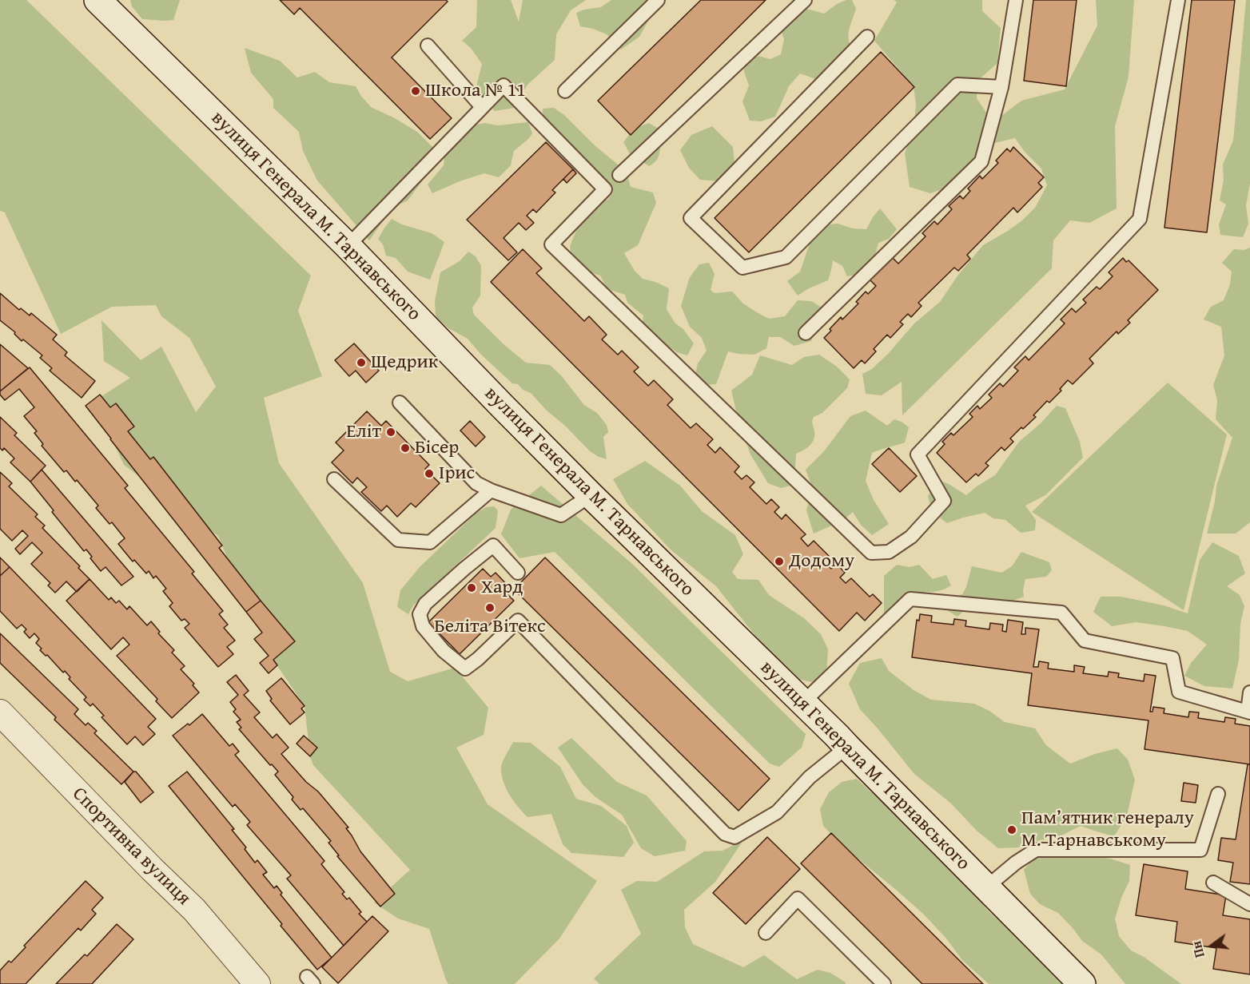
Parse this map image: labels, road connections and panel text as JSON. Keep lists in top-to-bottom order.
{
  "streets": {
    "main road": ["вулиця Генерала М. Тарнавського"],
    "street": ["Спортивна вулиця"]
  },
  "places": [
    "Школа № 11",
    "Щедрик",
    "Еліт",
    "Бісер",
    "Ірис",
    "Додому",
    "Хард",
    "Беліта Вітекс",
    "Пам’ятник генералу М. Тарнавському"
  ],
  "north": "left"
}
